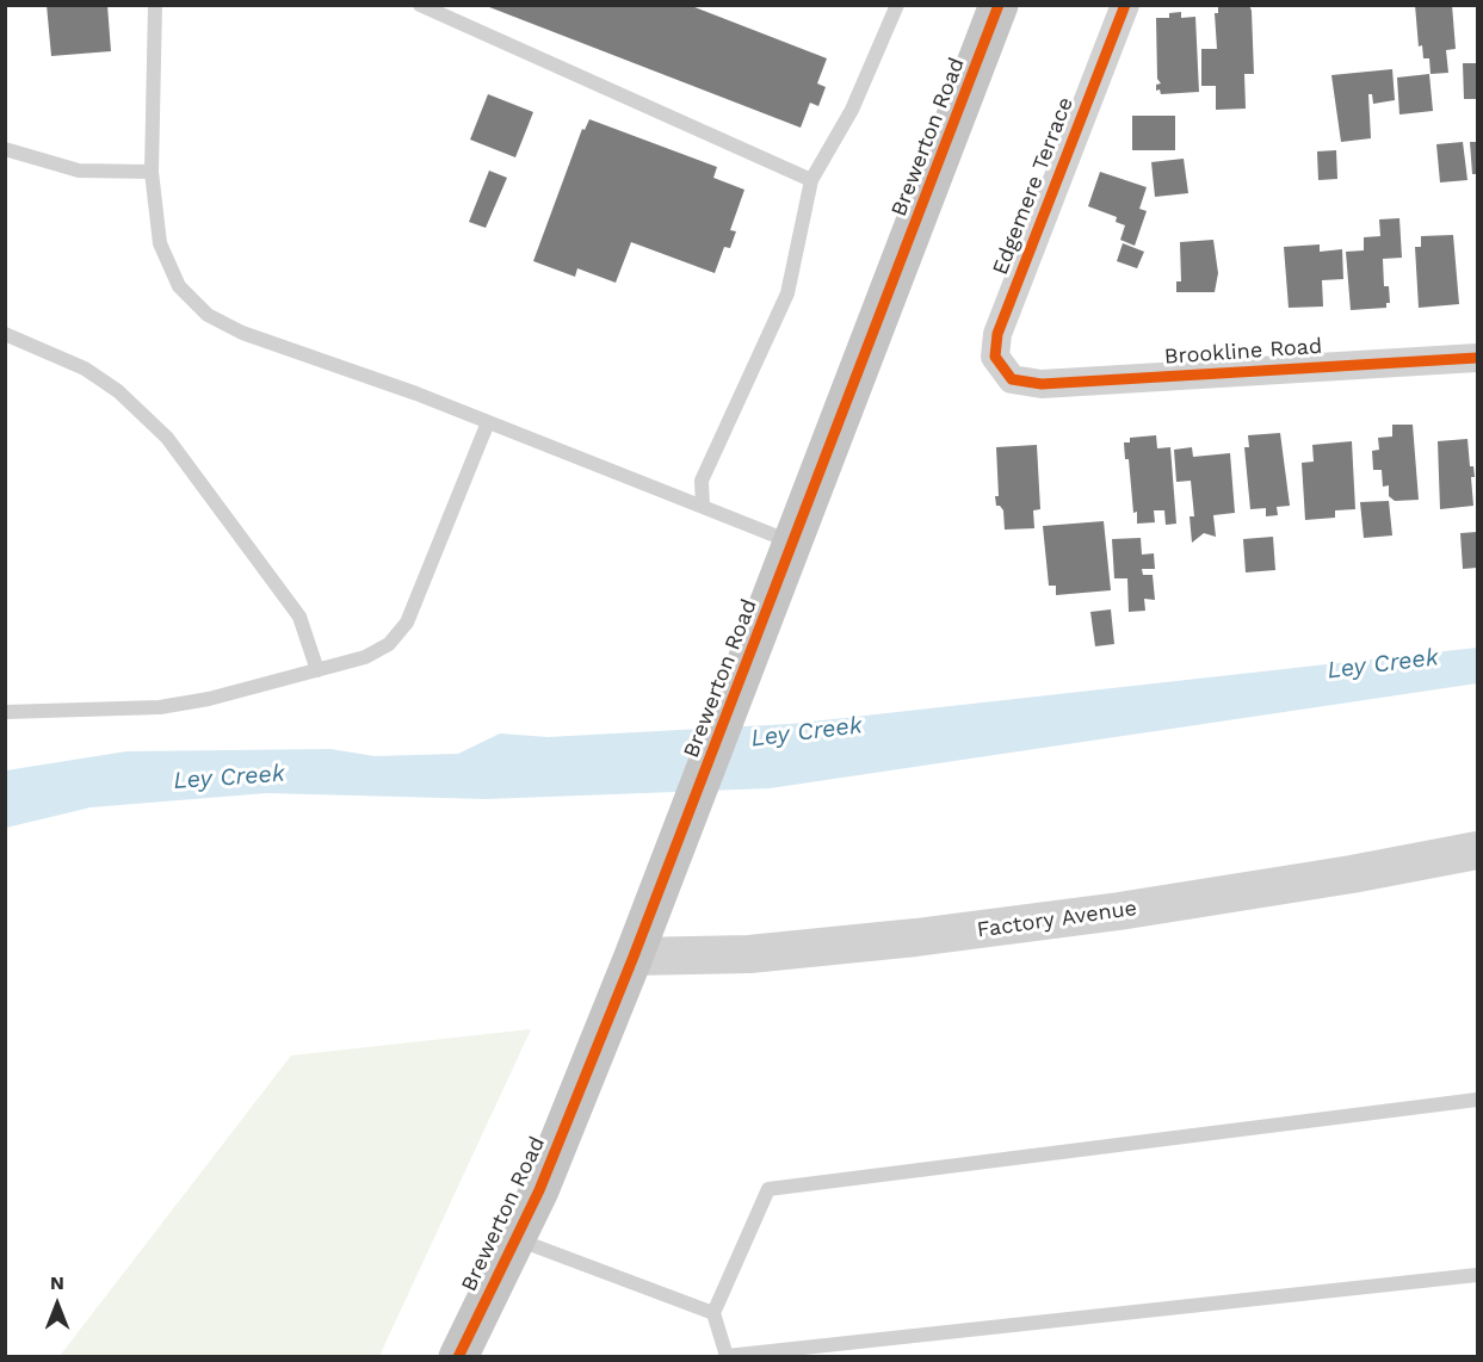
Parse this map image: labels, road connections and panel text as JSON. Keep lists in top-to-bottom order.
{
  "streets": {
    "main road": ["Brewerton Road"],
    "street": ["Edgemere Terrace", "Brookline Road", "Factory Avenue"]
  },
  "crossings": [
    ["Brewerton Road", "Factory Avenue"],
    ["Edgemere Terrace", "Brookline Road"]
  ],
  "water": ["Ley Creek"],
  "north": "top"
}
